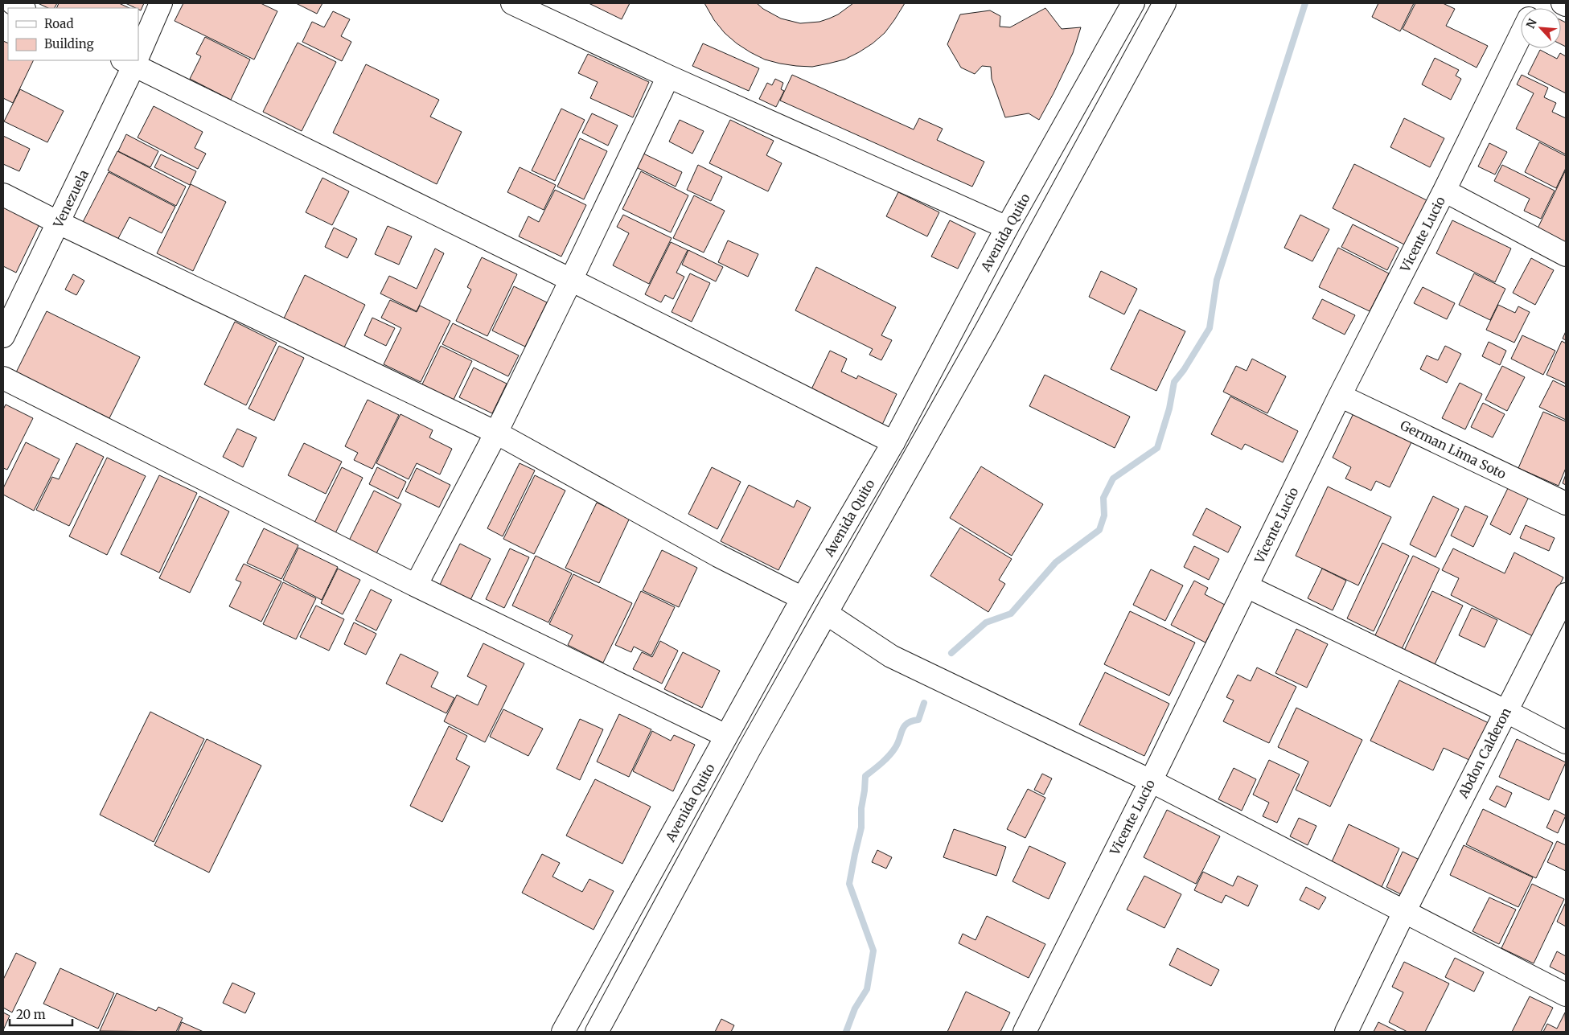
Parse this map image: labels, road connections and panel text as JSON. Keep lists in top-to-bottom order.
{
  "streets": {
    "main road": [
      "Venezuela",
      "Avenida Quito",
      "Vicente Lucio",
      "German Lima Soto",
      "Abdon Calderon"
    ]
  },
  "crossings": [
    ["Vicente Lucio", "German Lima Soto"]
  ],
  "legend": ["Road", "Building"],
  "scale_bar": "20 m",
  "north": "top left"
}
